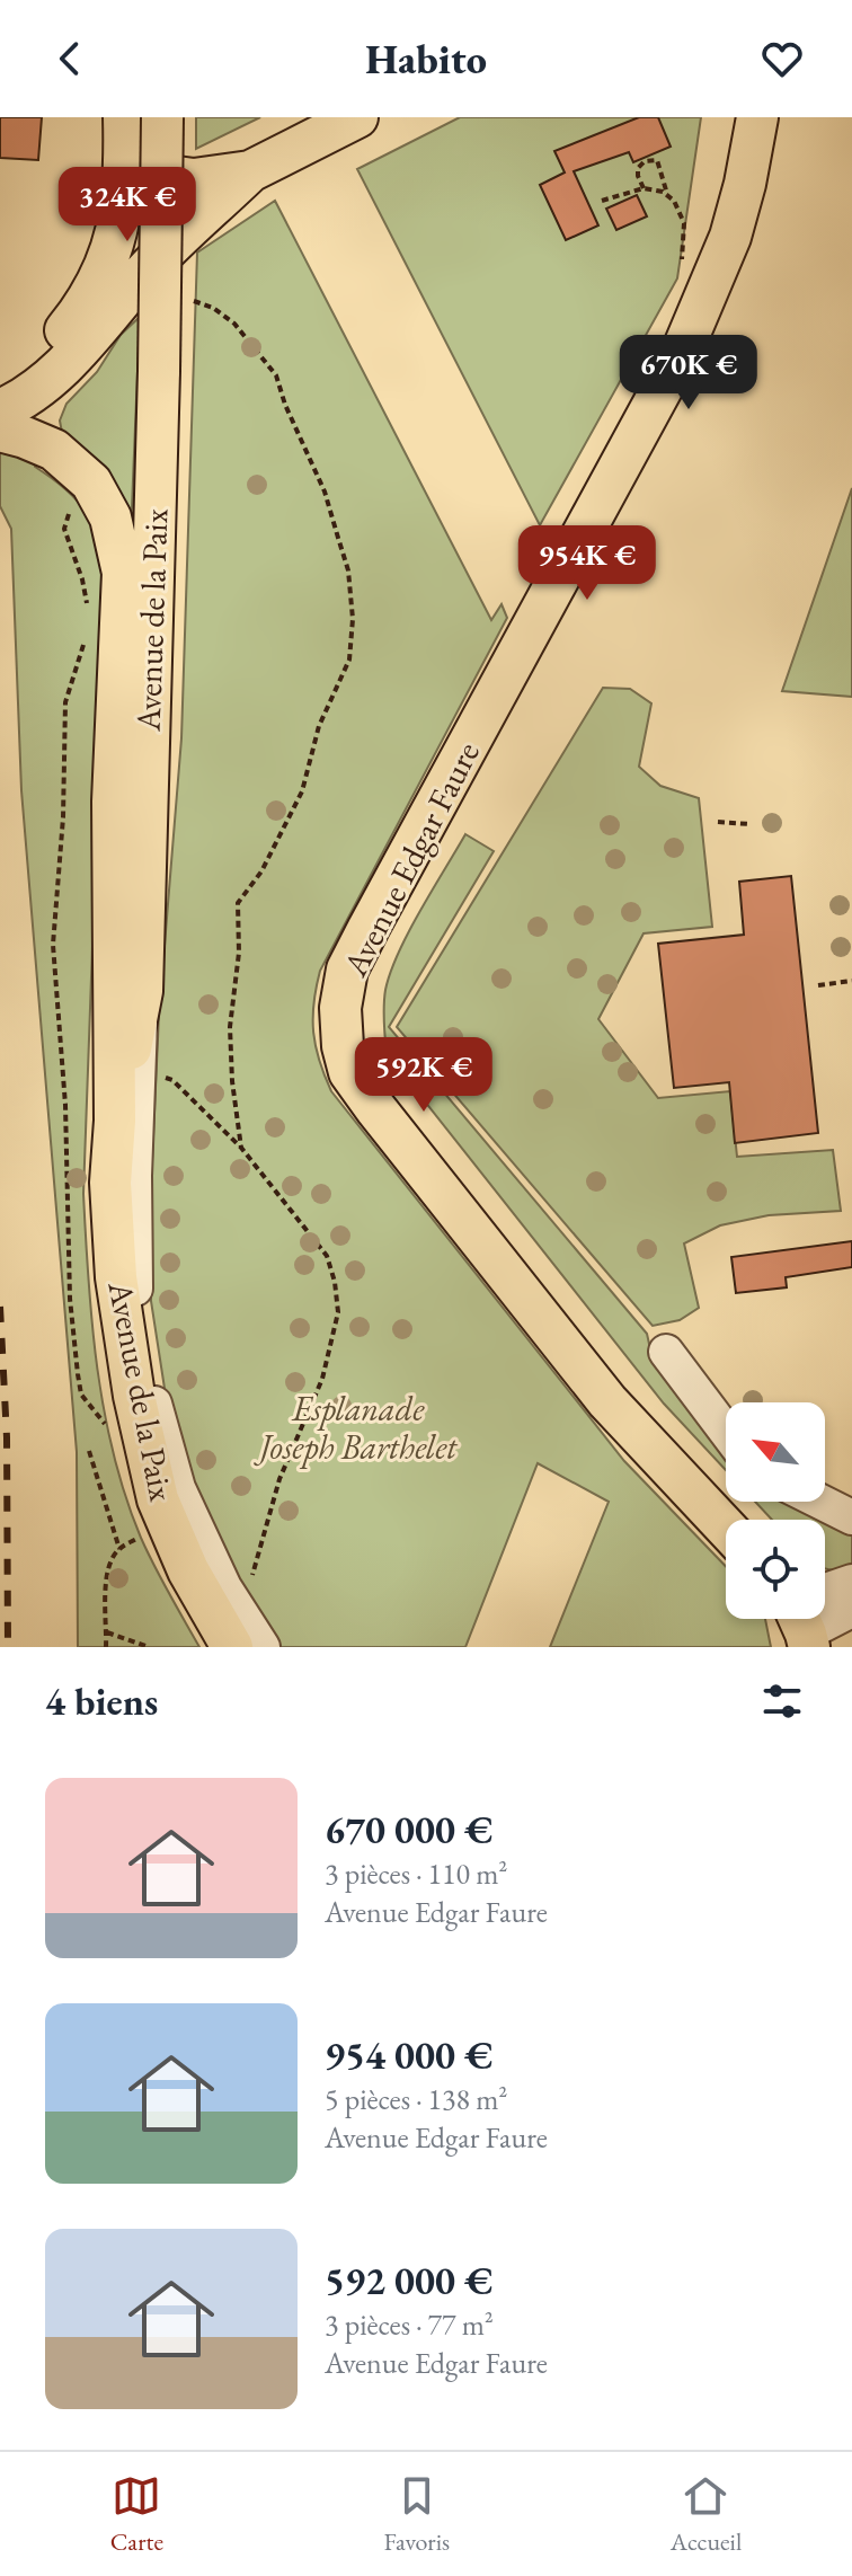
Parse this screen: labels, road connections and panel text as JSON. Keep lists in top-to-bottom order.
{
  "streets": {
    "main road": ["Avenue de la Paix", "Avenue Edgar Faure"]
  },
  "parks": ["Esplanade Joseph Barthelet"],
  "north": "top left",
  "page": {
    "header": "Habito",
    "price": [
      "324K €",
      "670K €",
      "954K €",
      "592K €"
    ],
    "heading": "4 biens",
    "list": [
      {
        "name": "670 000 €",
        "note": "3 pièces · 110 m² · Avenue Edgar Faure"
      },
      {
        "name": "954 000 €",
        "note": "5 pièces · 138 m² · Avenue Edgar Faure"
      },
      {
        "name": "592 000 €",
        "note": "3 pièces · 77 m² · Avenue Edgar Faure"
      }
    ],
    "tabs": ["Carte", "Favoris", "Accueil"]
  }
}
